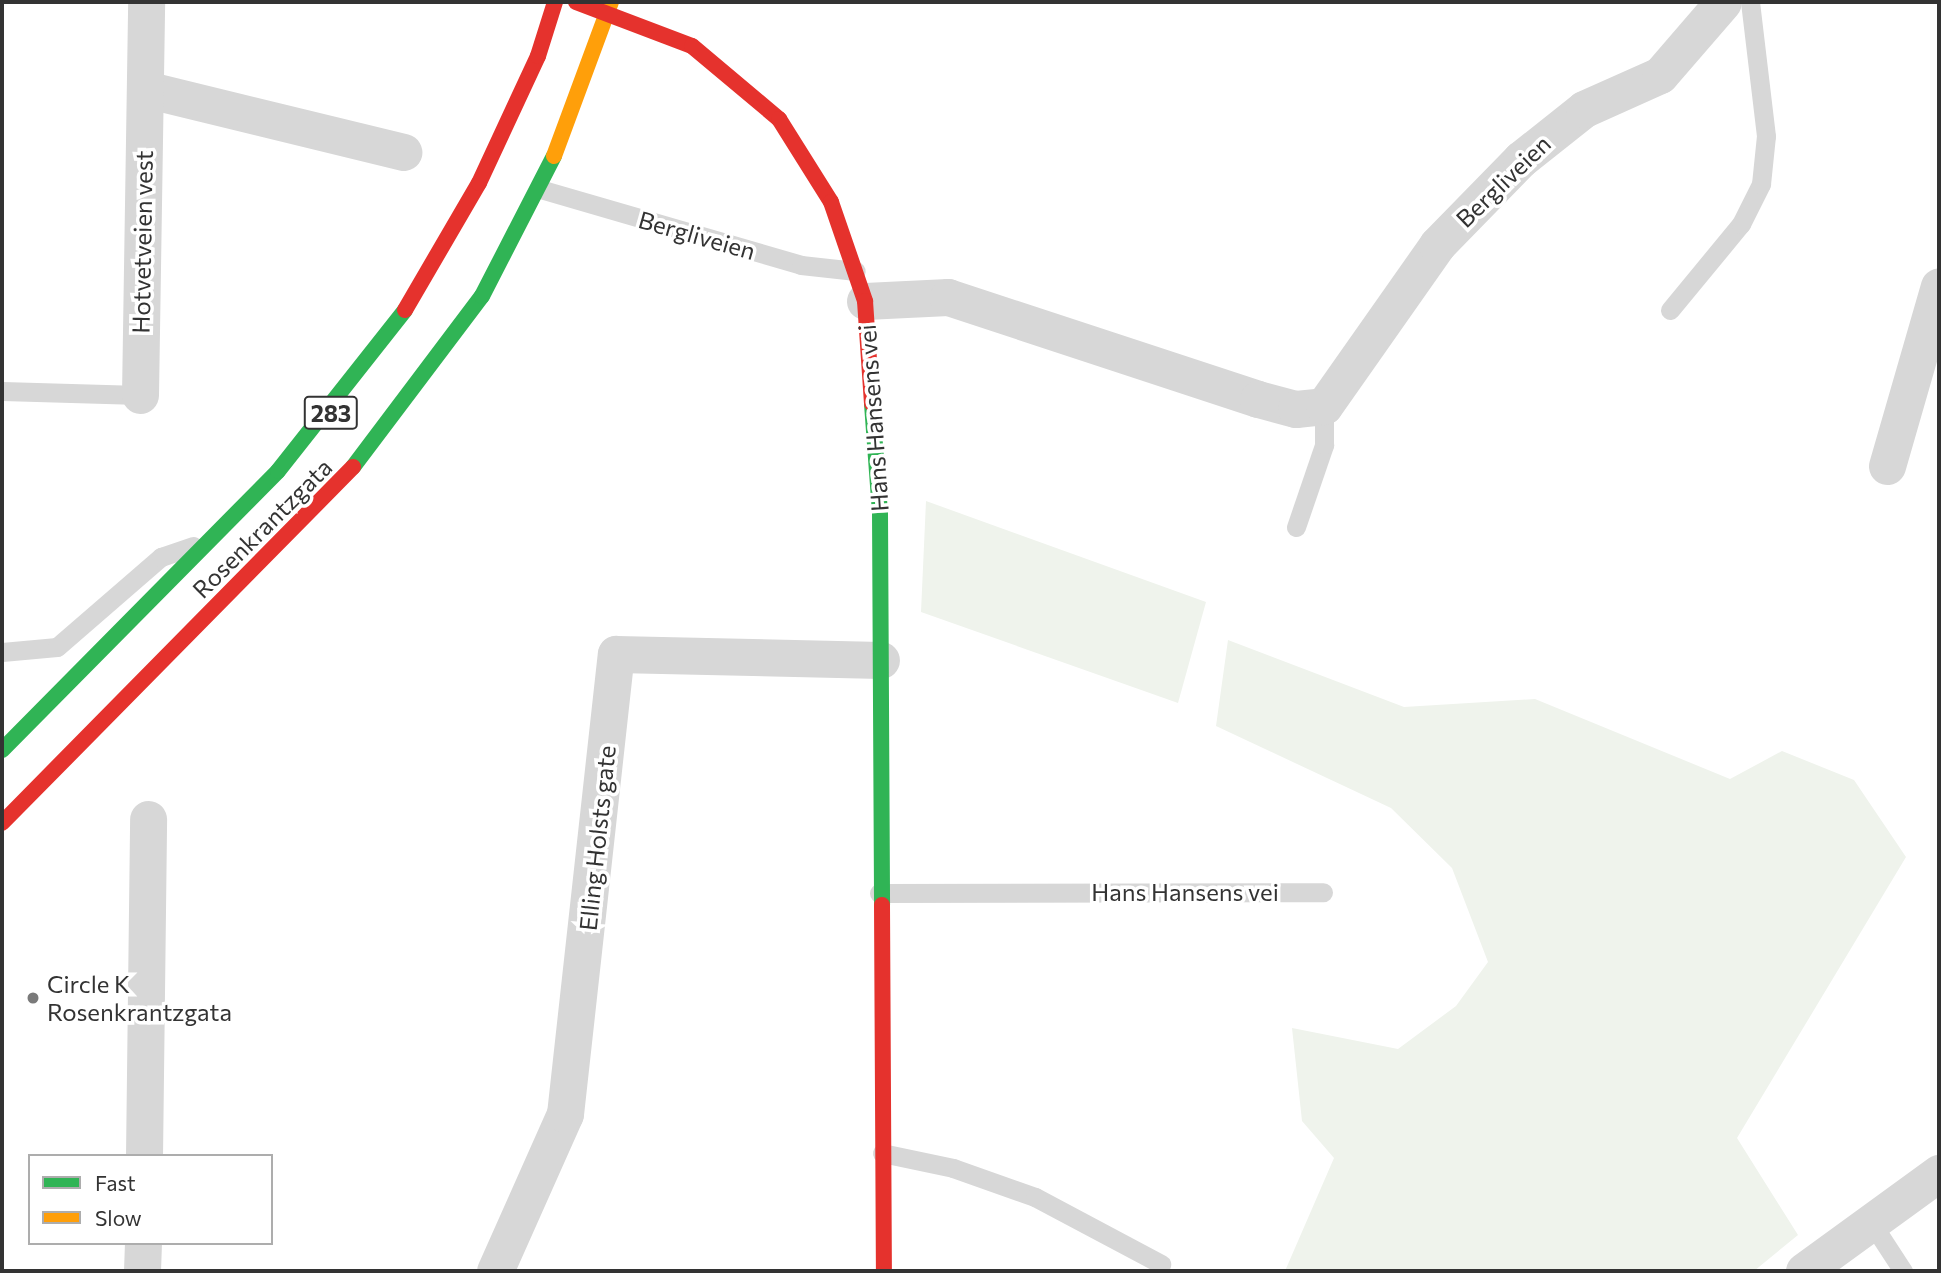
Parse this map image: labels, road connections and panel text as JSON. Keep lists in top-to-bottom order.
{
  "streets": {
    "main road": ["283", "Hans Hansens vei", "Rosenkrantzgata"],
    "street": ["Bergliveien", "Hotvetveien vest", "Elling Holsts gate"]
  },
  "crossings": [
    ["Bergliveien", "Hans Hansens vei"],
    ["Bergliveien", "Rosenkrantzgata"],
    ["Hans Hansens vei", "Rosenkrantzgata"],
    ["Hans Hansens vei", "Elling Holsts gate"]
  ],
  "places": ["Circle K Rosenkrantzgata"],
  "legend": ["Fast", "Slow"]
}
